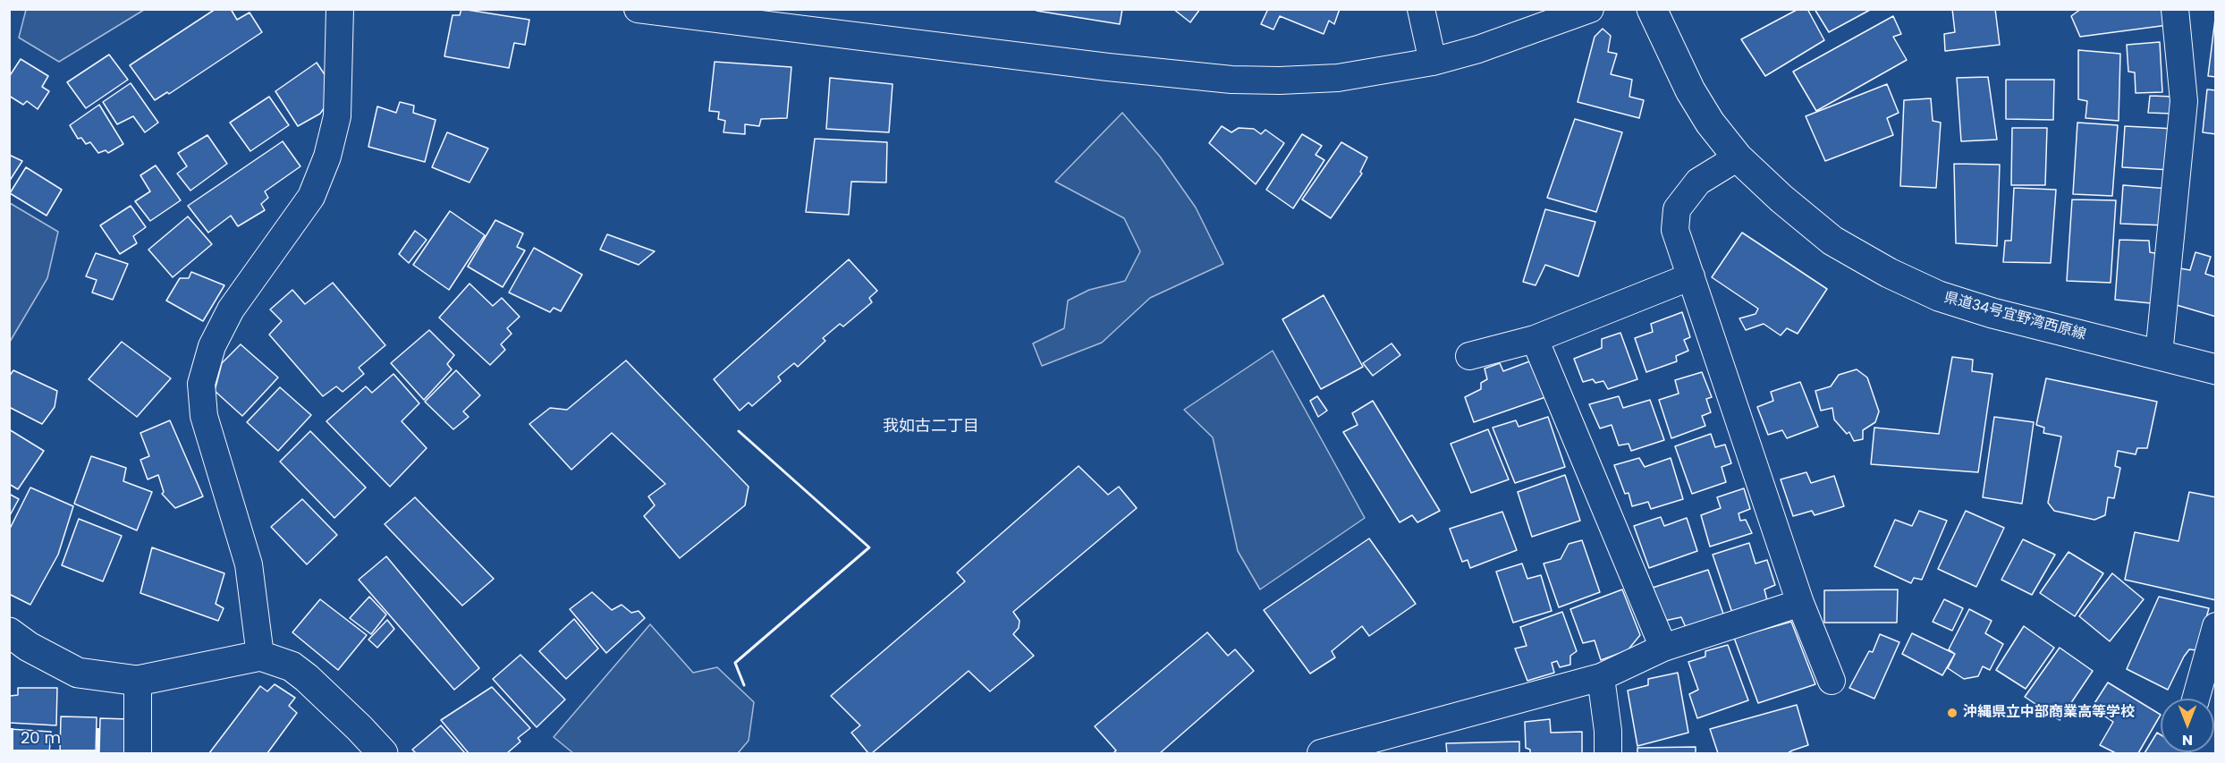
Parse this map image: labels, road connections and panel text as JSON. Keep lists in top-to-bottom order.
{
  "streets": {
    "main road": ["県道34号宜野湾西原線"]
  },
  "districts": ["我如古二丁目"],
  "places": ["沖縄県立中部商業高等学校"],
  "scale_bar": "20 m",
  "north": "bottom"
}
